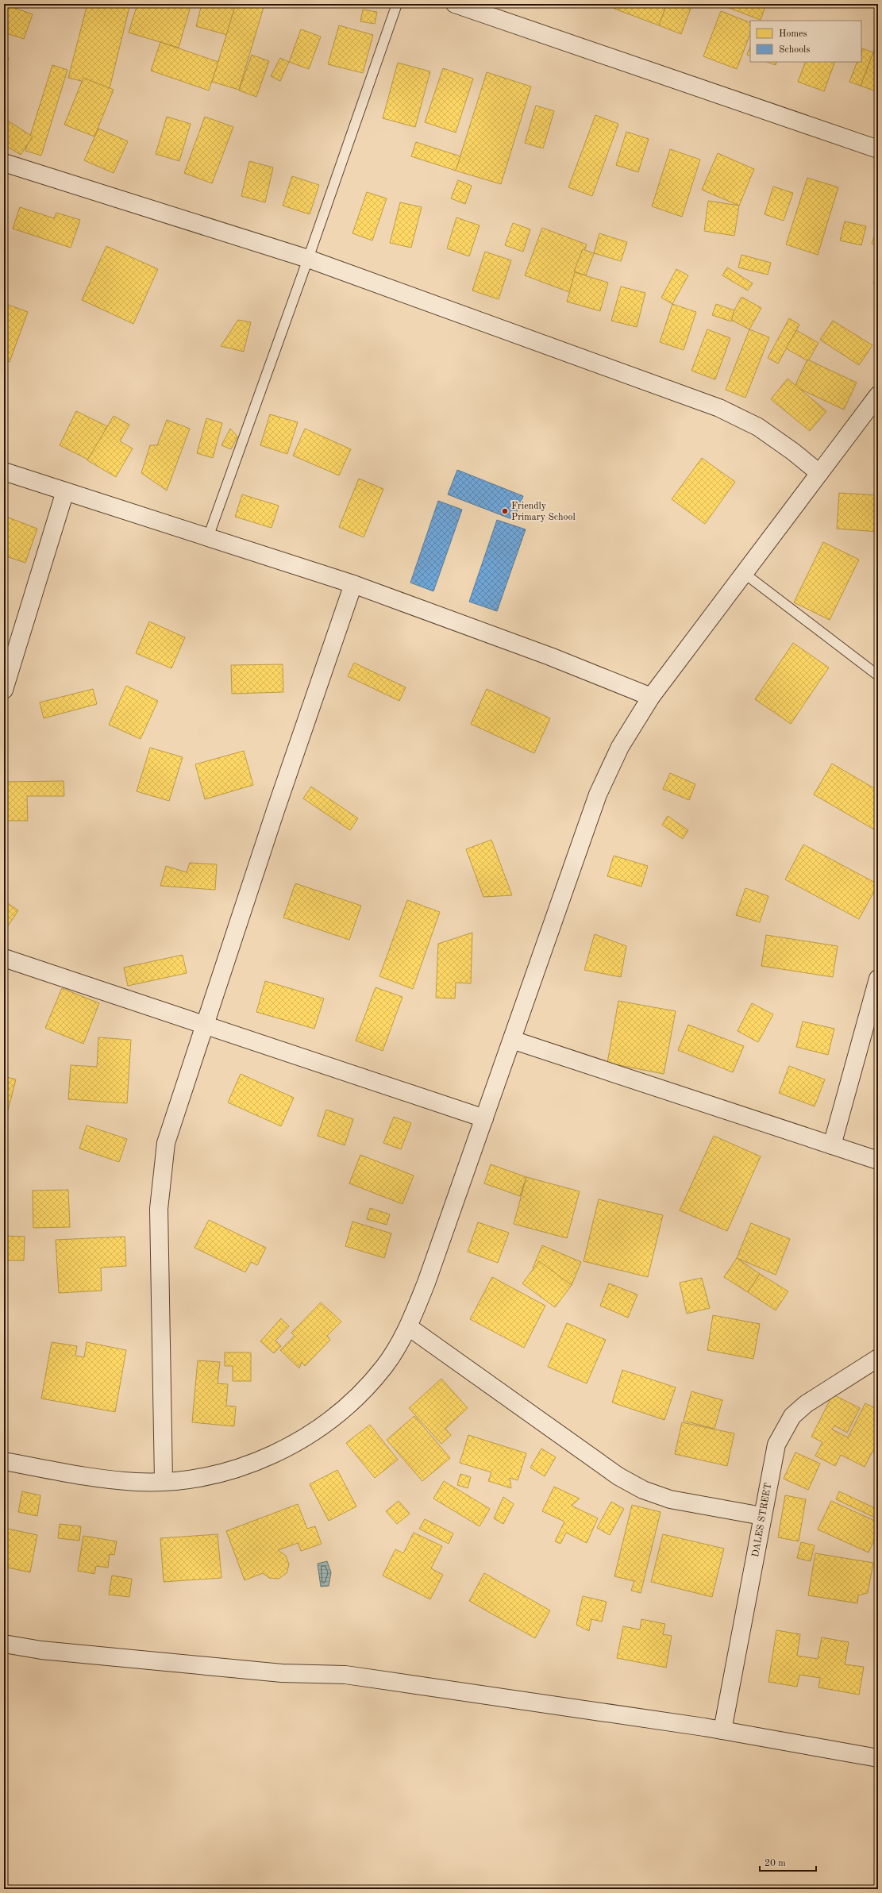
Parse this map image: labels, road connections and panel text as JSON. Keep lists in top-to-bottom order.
{
  "streets": {
    "street": ["DALES STREET"]
  },
  "places": ["Friendly Primary School"],
  "legend": ["Homes", "Schools"],
  "scale_bar": "20 m"
}
